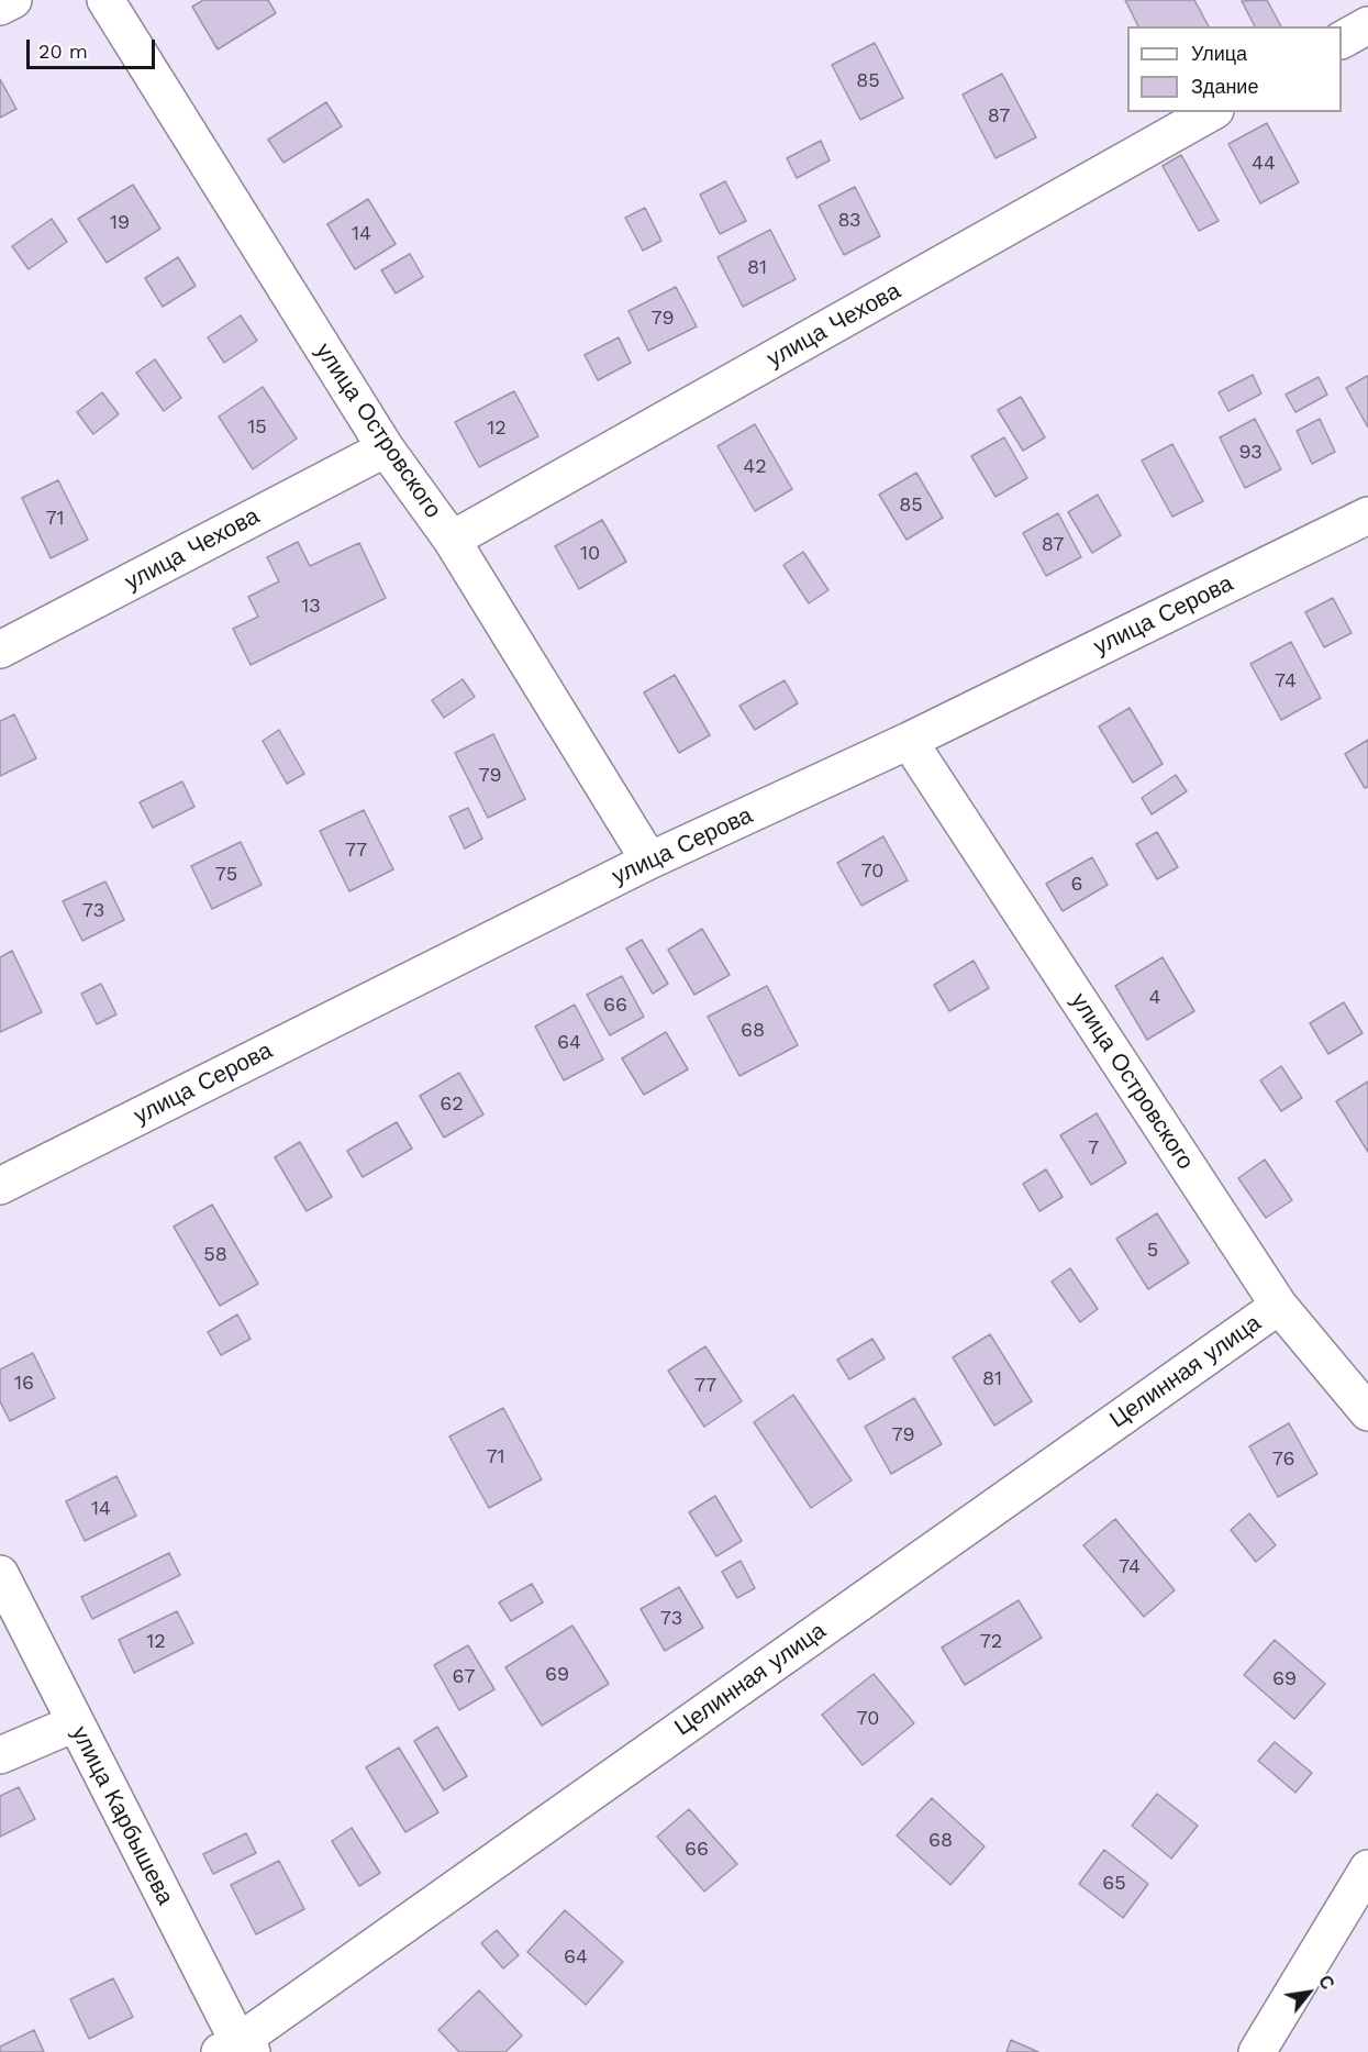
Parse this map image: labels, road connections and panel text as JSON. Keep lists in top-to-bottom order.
{
  "streets": {
    "street": [
      "улица Чехова",
      "улица Островского",
      "улица Серова",
      "Целинная улица",
      "улица Карбышева"
    ]
  },
  "crossings": [
    ["улица Чехова", "улица Островского"],
    ["улица Островского", "улица Серова"],
    ["улица Островского", "Целинная улица"],
    ["Целинная улица", "улица Карбышева"]
  ],
  "house_numbers": [
    "85",
    "87",
    "44",
    "83",
    "19",
    "14",
    "81",
    "79",
    "15",
    "12",
    "93",
    "42",
    "85",
    "71",
    "87",
    "10",
    "13",
    "74",
    "79",
    "77",
    "70",
    "75",
    "6",
    "73",
    "4",
    "66",
    "68",
    "64",
    "62",
    "7",
    "5",
    "58",
    "81",
    "16",
    "77",
    "79",
    "71",
    "76",
    "14",
    "74",
    "73",
    "12",
    "72",
    "69",
    "67",
    "69",
    "70",
    "68",
    "66",
    "65",
    "64"
  ],
  "legend": ["Улица", "Здание"],
  "scale_bar": "20 m",
  "north": "top right"
}
